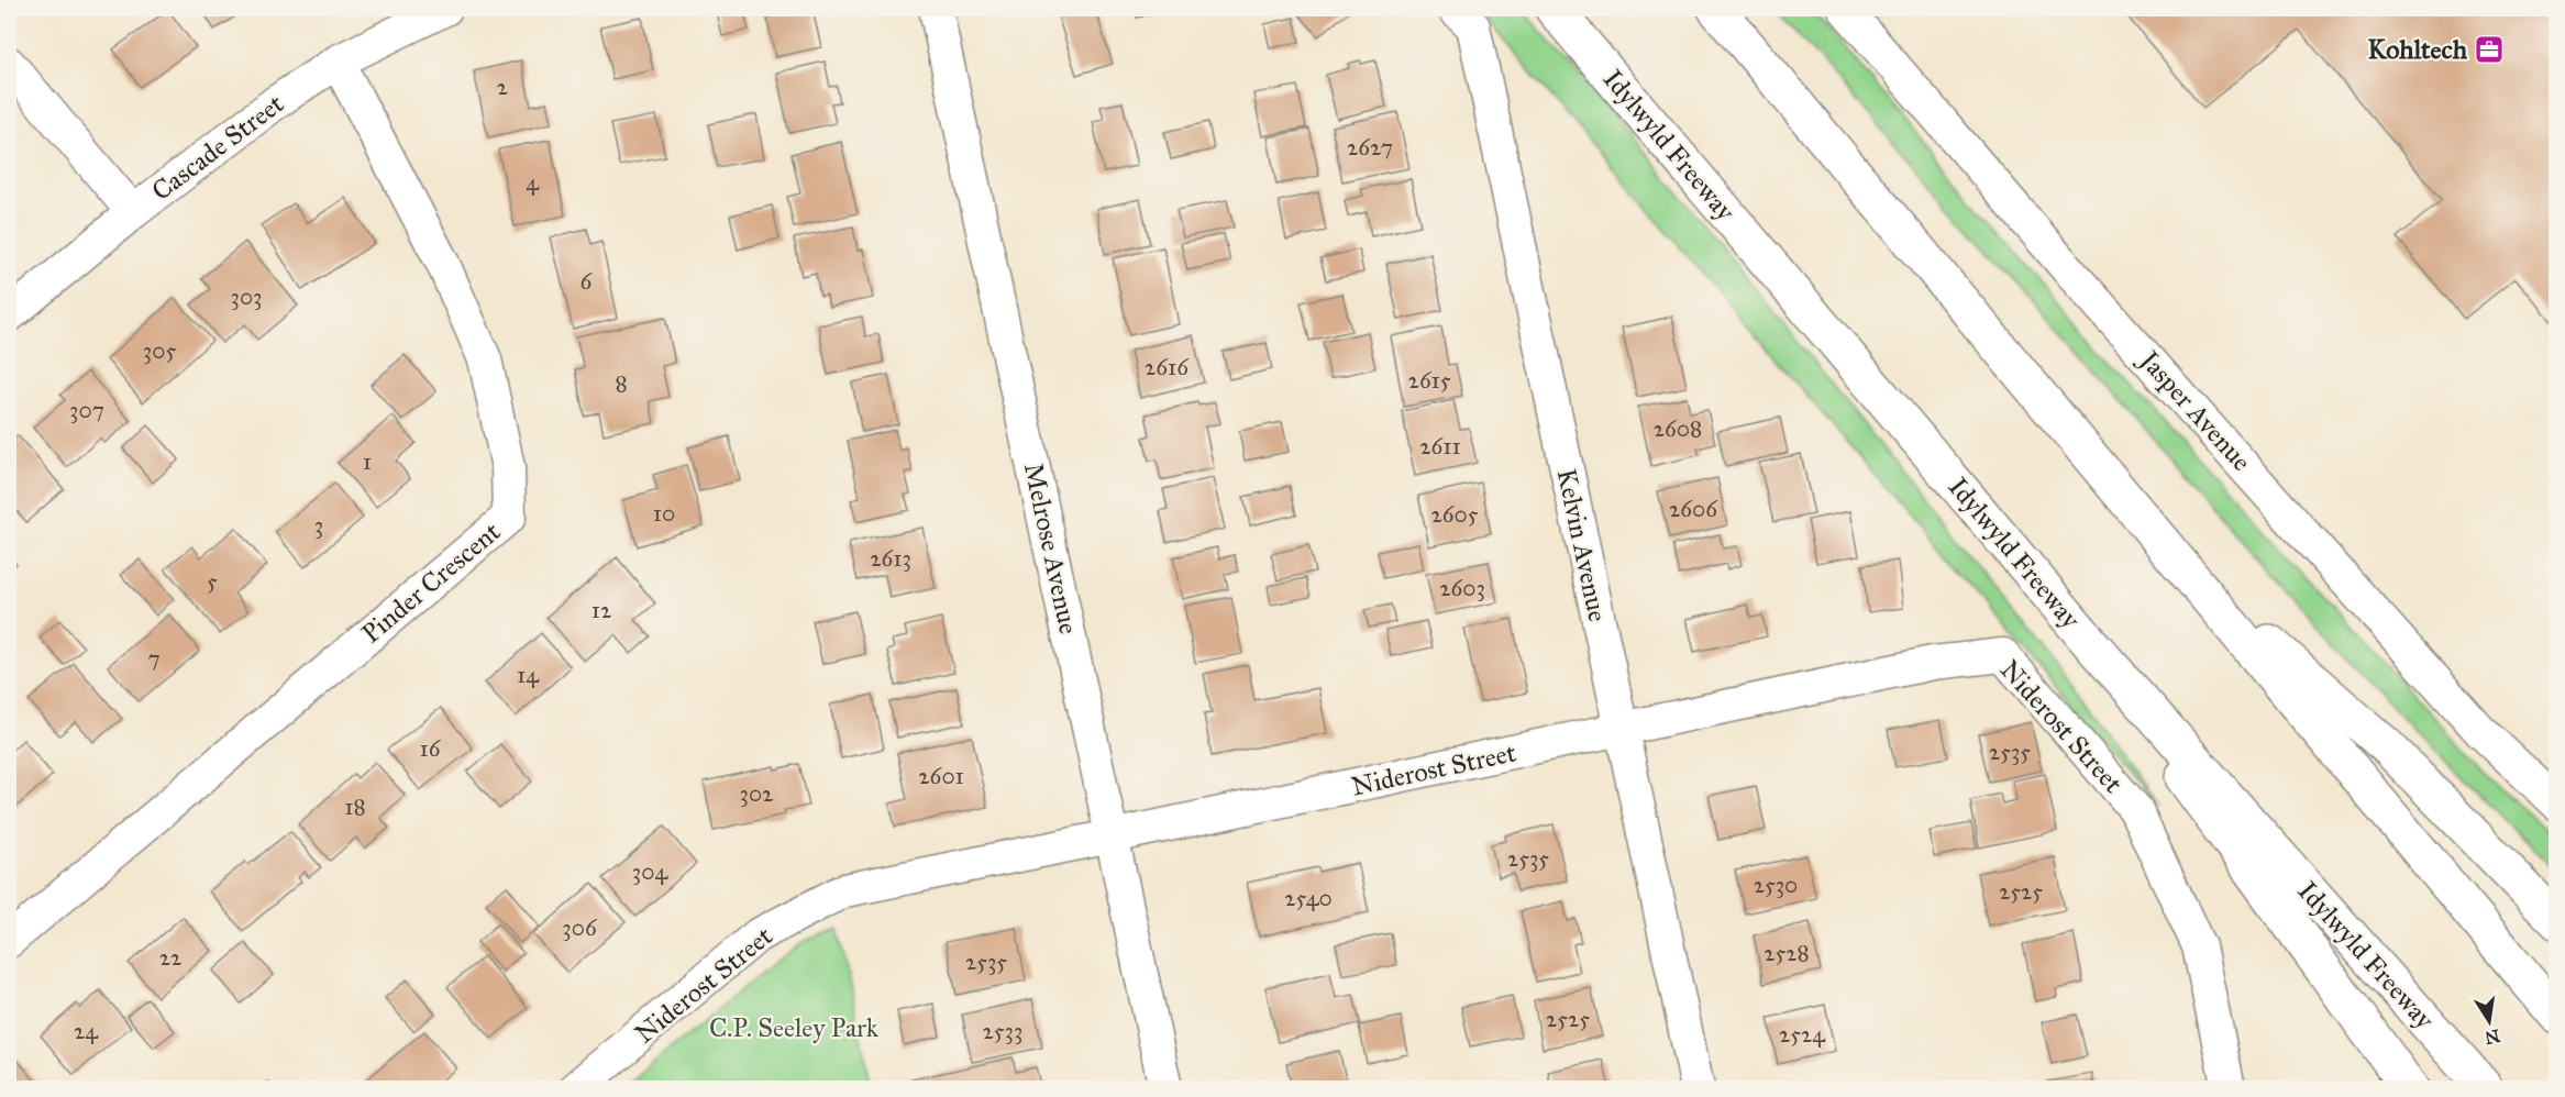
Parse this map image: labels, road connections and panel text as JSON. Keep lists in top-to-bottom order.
{
  "streets": {
    "highway": ["Idylwyld Freeway"],
    "street": [
      "Cascade Street",
      "Jasper Avenue",
      "Kelvin Avenue",
      "Melrose Avenue",
      "Pinder Crescent",
      "Niderost Street"
    ]
  },
  "crossings": [
    ["Cascade Street", "Pinder Crescent"],
    ["Kelvin Avenue", "Niderost Street"],
    ["Melrose Avenue", "Niderost Street"]
  ],
  "parks": ["C.P. Seeley Park"],
  "places": {
    "office": ["Kohltech"]
  },
  "house_numbers": [
    "2",
    "2627",
    "4",
    "6",
    "303",
    "305",
    "2616",
    "2615",
    "8",
    "307",
    "2608",
    "2611",
    "1",
    "2606",
    "10",
    "2605",
    "3",
    "2613",
    "5",
    "2603",
    "12",
    "7",
    "14",
    "16",
    "2535",
    "2601",
    "302",
    "18",
    "2535",
    "304",
    "2530",
    "2525",
    "2540",
    "306",
    "2528",
    "22",
    "2535",
    "2525",
    "24",
    "2533",
    "2524"
  ],
  "north": "bottom"
}
